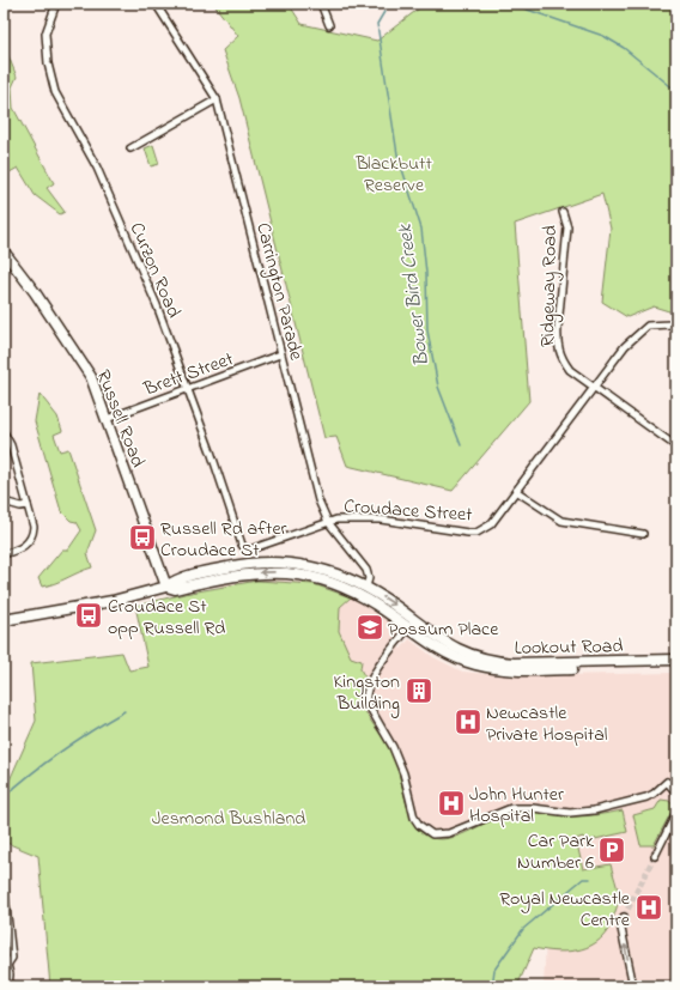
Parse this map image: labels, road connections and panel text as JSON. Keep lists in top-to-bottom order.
{
  "streets": {
    "main road": ["Russell Road", "Lookout Road"],
    "street": [
      "Curzon Road",
      "Ridgeway Road",
      "Carrington Parade",
      "Brett Street",
      "Croudace Street"
    ]
  },
  "crossings": [
    ["Curzon Road", "Brett Street"],
    ["Curzon Road", "Croudace Street"],
    ["Ridgeway Road", "Croudace Street"],
    ["Carrington Parade", "Brett Street"],
    ["Carrington Parade", "Croudace Street"],
    ["Carrington Parade", "Lookout Road"],
    ["Brett Street", "Russell Road"],
    ["Russell Road", "Lookout Road"]
  ],
  "water": ["Bower Bird Creek"],
  "parks": ["Blackbutt Reserve", "Jesmond Bushland"],
  "places": {
    "bus stop": ["Russell Rd after Croudace St", "Croudace St opp Russell Rd"],
    "school or university": ["Possum Place"],
    "building": ["Kingston Building"],
    "hospital": ["Newcastle Private Hospital", "John Hunter Hospital", "Royal Newcastle Centre"],
    "parking": ["Car Park Number 6"]
  }
}
